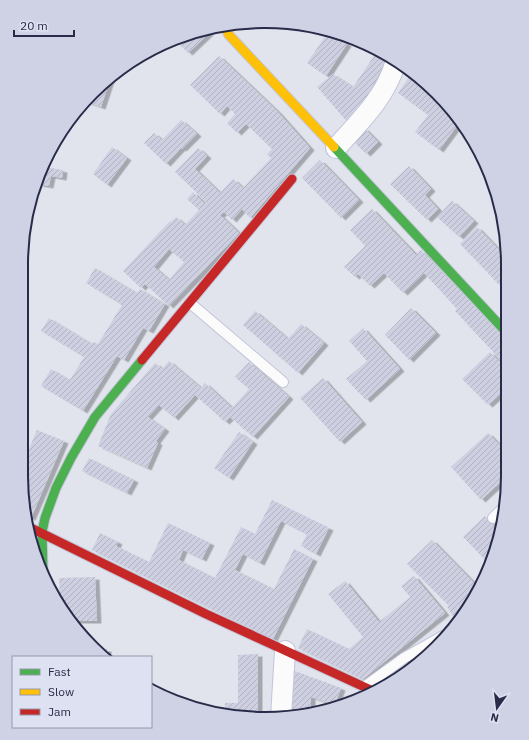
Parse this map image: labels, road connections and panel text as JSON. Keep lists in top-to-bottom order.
{
  "legend": ["Fast", "Slow", "Jam"],
  "scale_bar": "20 m",
  "north": "bottom"
}
